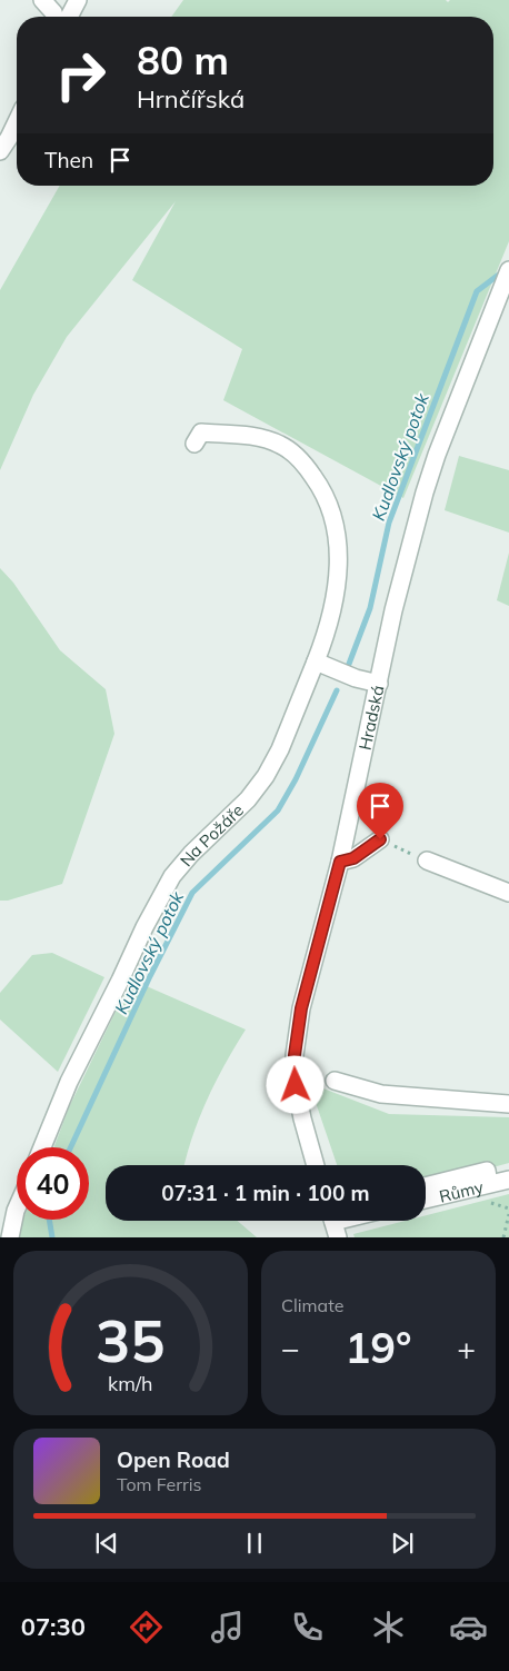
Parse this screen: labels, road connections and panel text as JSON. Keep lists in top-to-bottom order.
{
  "streets": {
    "street": ["Hradská", "Na Požáře", "Růmy"]
  },
  "water": ["Kudlovský potok"],
  "page": {
    "turn": ["80 m", "Hrnčířská"],
    "then": "Then",
    "limit": "40",
    "trip": "07:31 · 1 min · 100 m",
    "tile": "Climate",
    "heat": ["−", "19°", "+"],
    "song": ["Open Road", "Tom Ferris"],
    "tabs": "07:30",
    "gauge": ["35", "km/h"]
  }
}
